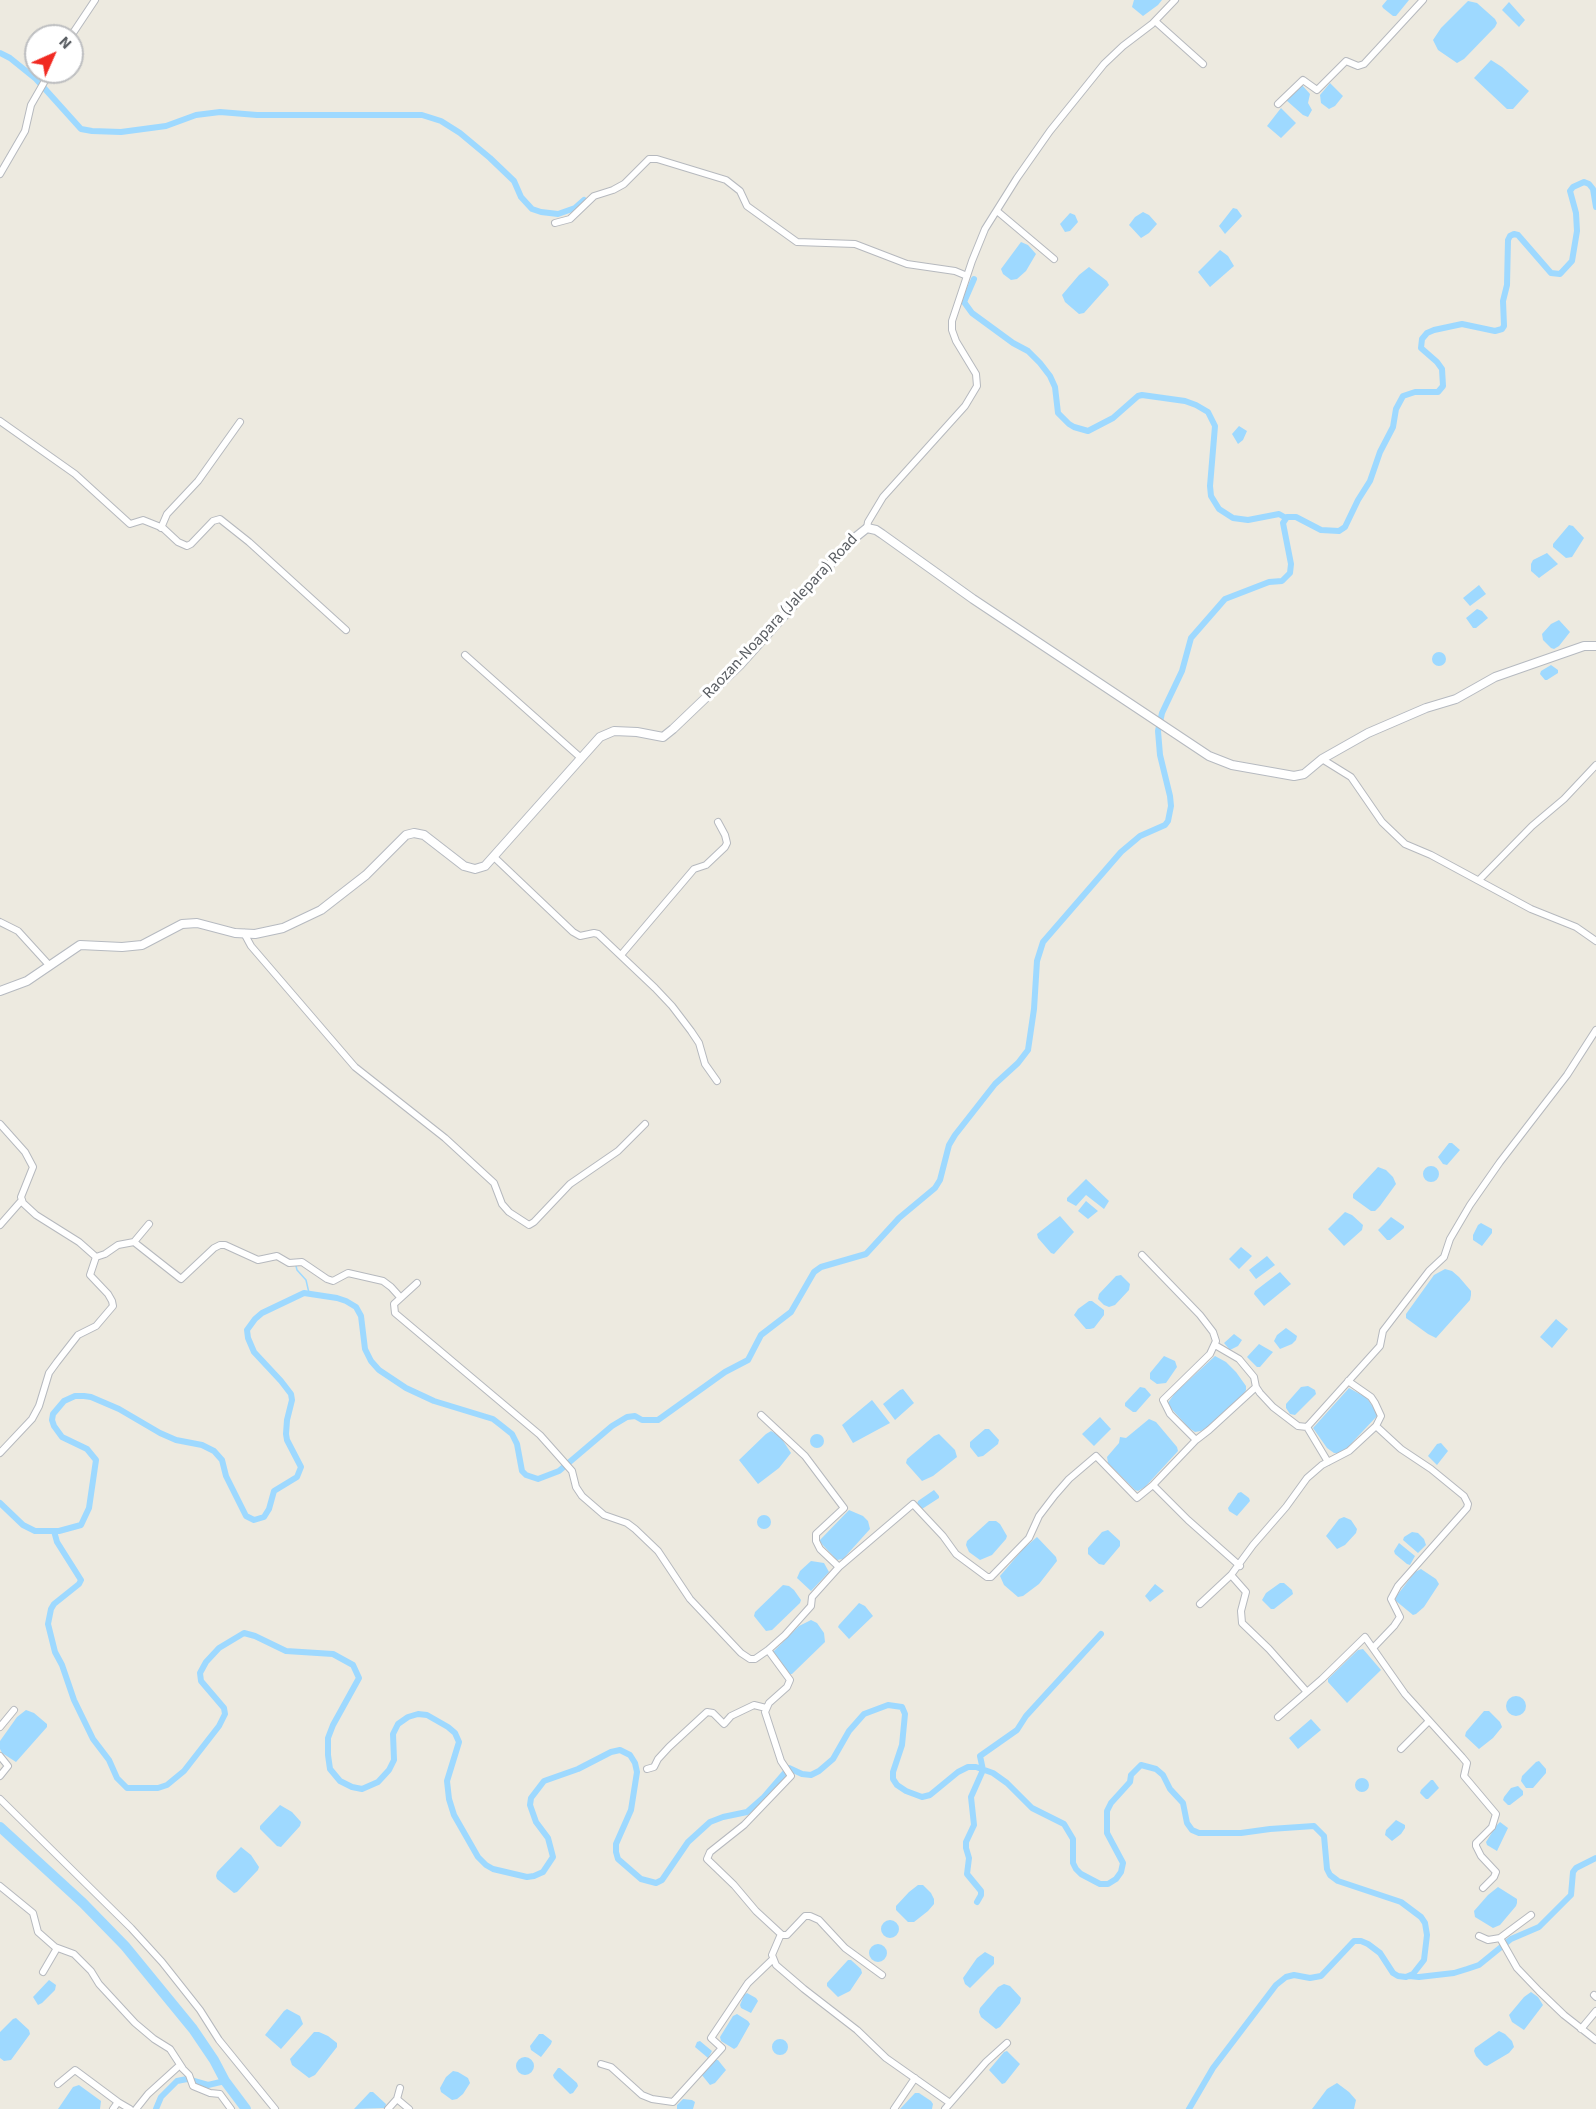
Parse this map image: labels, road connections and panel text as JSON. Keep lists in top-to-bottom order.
{
  "streets": {
    "main road": ["Raozan-Noapara (Jalepara) Road"]
  },
  "north": "top right"
}
